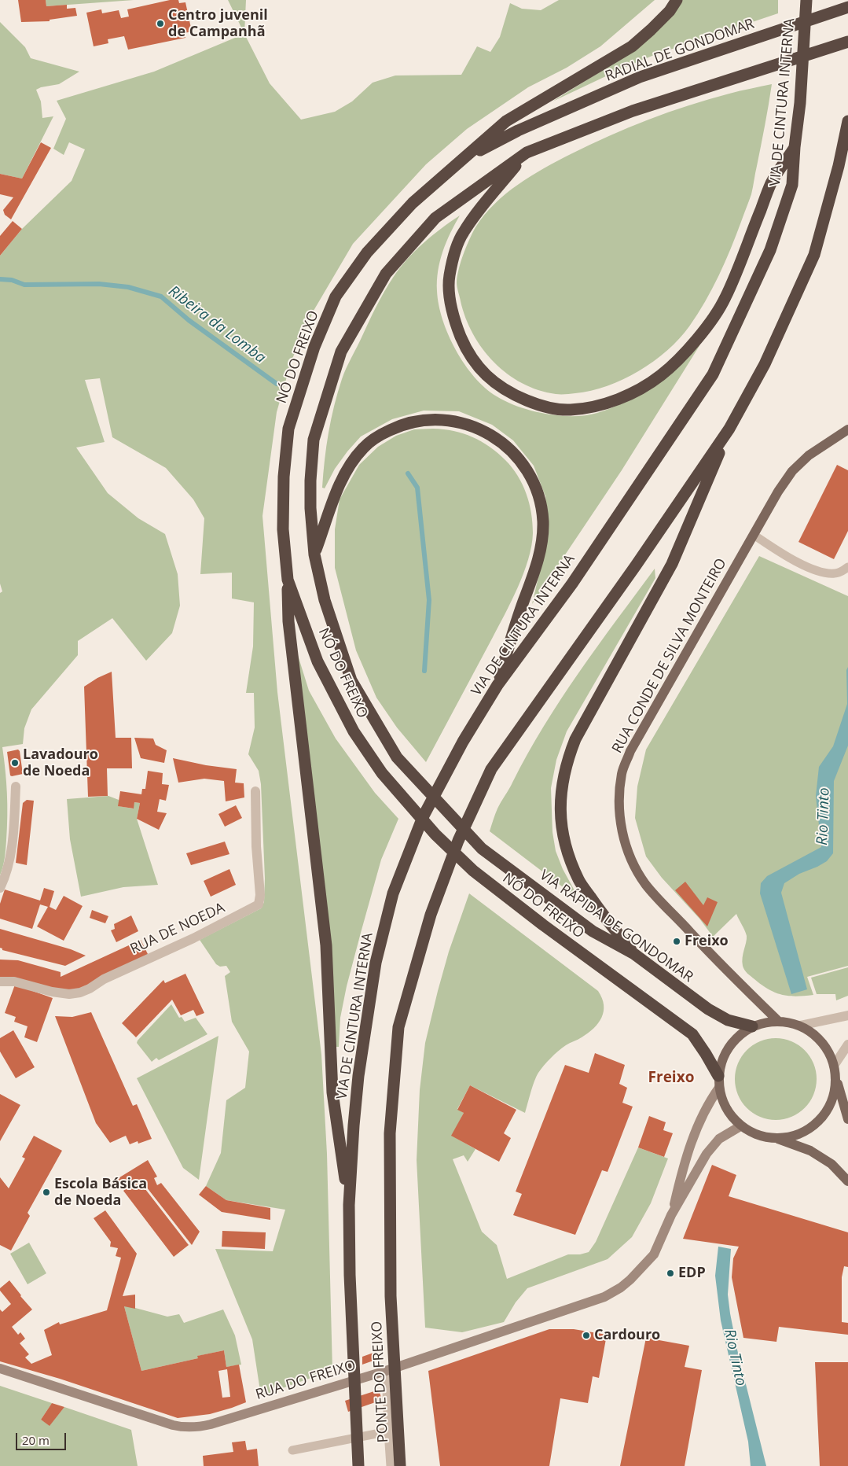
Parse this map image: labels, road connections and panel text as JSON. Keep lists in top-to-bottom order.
{
  "streets": {
    "highway": [
      "RADIAL DE GONDOMAR",
      "VIA DE CINTURA INTERNA",
      "NÓ DO FREIXO",
      "VIA RÁPIDA DE GONDOMAR",
      "PONTE DO FREIXO"
    ],
    "main road": ["RUA CONDE DE SILVA MONTEIRO", "RUA DO FREIXO"],
    "street": ["RUA DE NOEDA"]
  },
  "crossings": [
    ["RADIAL DE GONDOMAR", "NÓ DO FREIXO"],
    ["VIA DE CINTURA INTERNA", "PONTE DO FREIXO"],
    ["NÓ DO FREIXO", "RUA CONDE DE SILVA MONTEIRO"],
    ["NÓ DO FREIXO", "VIA RÁPIDA DE GONDOMAR"],
    ["NÓ DO FREIXO", "RUA DO FREIXO"],
    ["RUA CONDE DE SILVA MONTEIRO", "VIA RÁPIDA DE GONDOMAR"],
    ["RUA CONDE DE SILVA MONTEIRO", "RUA DO FREIXO"],
    ["VIA RÁPIDA DE GONDOMAR", "RUA DO FREIXO"]
  ],
  "districts": ["Freixo"],
  "water": ["Ribeira da Lomba", "Rio Tinto"],
  "places": [
    "Centro juvenil de Campanhã",
    "Lavadouro de Noeda",
    "Freixo",
    "Escola Básica de Noeda",
    "EDP",
    "Cardouro"
  ],
  "scale_bar": "20 m"
}
